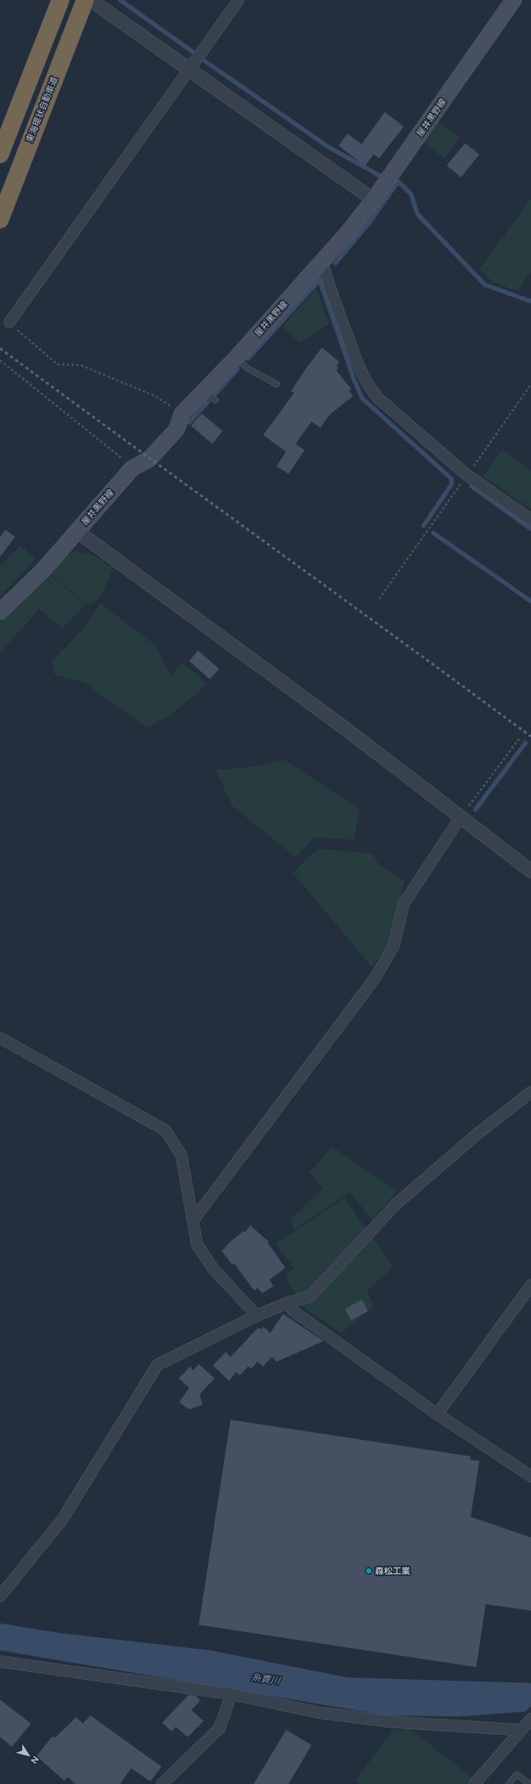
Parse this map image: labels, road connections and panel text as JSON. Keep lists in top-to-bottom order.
{
  "streets": {
    "highway": ["東海環状自動車道"],
    "main road": ["屋井黒野線"]
  },
  "water": ["糸貫川"],
  "places": ["森松工業"],
  "north": "bottom right"
}
